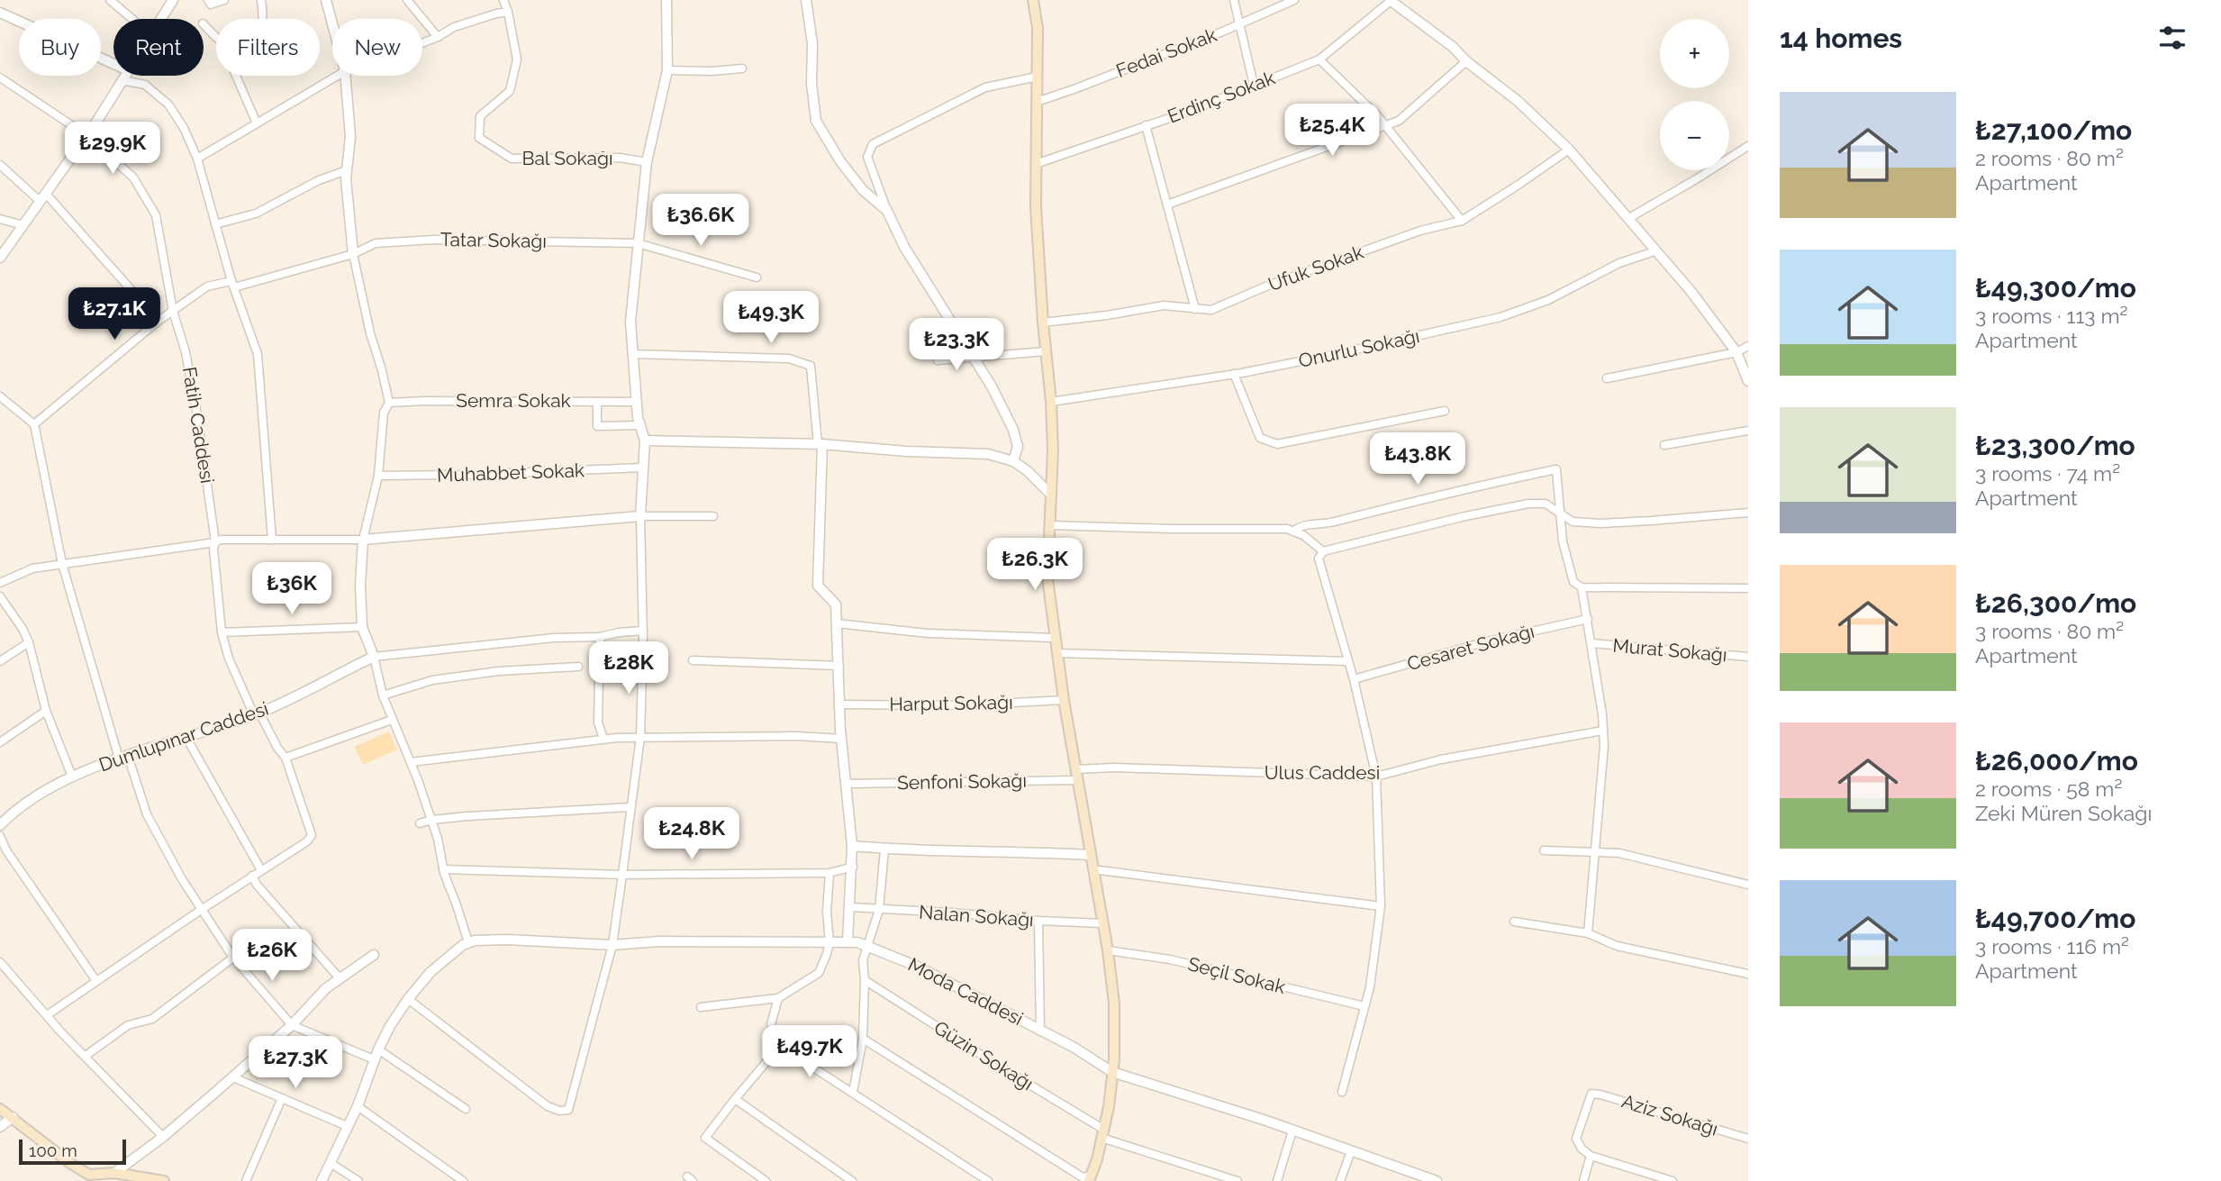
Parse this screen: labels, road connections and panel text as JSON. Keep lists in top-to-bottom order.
{
  "streets": {
    "street": [
      "Fedai Sokak",
      "Erdinç Sokak",
      "Bal Sokağı",
      "Tatar Sokağı",
      "Ufuk Sokak",
      "Onurlu Sokağı",
      "Semra Sokak",
      "Fatih Caddesi",
      "Muhabbet Sokak",
      "Cesaret Sokağı",
      "Murat Sokağı",
      "Harput Sokağı",
      "Dumlupınar Caddesi",
      "Ulus Caddesi",
      "Senfoni Sokağı",
      "Nalan Sokağı",
      "Seçil Sokak",
      "Moda Caddesi",
      "Güzin Sokağı",
      "Aziz Sokağı"
    ]
  },
  "crossings": [
    ["Tatar Sokağı", "Fatih Caddesi"],
    ["Fatih Caddesi", "Dumlupınar Caddesi"],
    ["Ulus Caddesi", "Senfoni Sokağı"]
  ],
  "scale_bar": "100 m",
  "page": {
    "heading": "14 homes",
    "map_buttons": ["+", "−"],
    "chip": [
      "Buy",
      "Rent",
      "Filters",
      "New"
    ],
    "list": [
      {
        "name": "₺27,100/mo",
        "note": "2 rooms · 80 m² · Apartment"
      },
      {
        "name": "₺49,300/mo",
        "note": "3 rooms · 113 m² · Apartment"
      },
      {
        "name": "₺23,300/mo",
        "note": "3 rooms · 74 m² · Apartment"
      },
      {
        "name": "₺26,300/mo",
        "note": "3 rooms · 80 m² · Apartment"
      },
      {
        "name": "₺26,000/mo",
        "note": "2 rooms · 58 m² · Zeki Müren Sokağı"
      },
      {
        "name": "₺49,700/mo",
        "note": "3 rooms · 116 m² · Apartment"
      }
    ],
    "price": [
      "₺25.4K",
      "₺29.9K",
      "₺36.6K",
      "₺27.1K",
      "₺49.3K",
      "₺23.3K",
      "₺43.8K",
      "₺26.3K",
      "₺36K",
      "₺28K",
      "₺24.8K",
      "₺26K",
      "₺49.7K",
      "₺27.3K"
    ],
    "scale": "100 m"
  }
}
